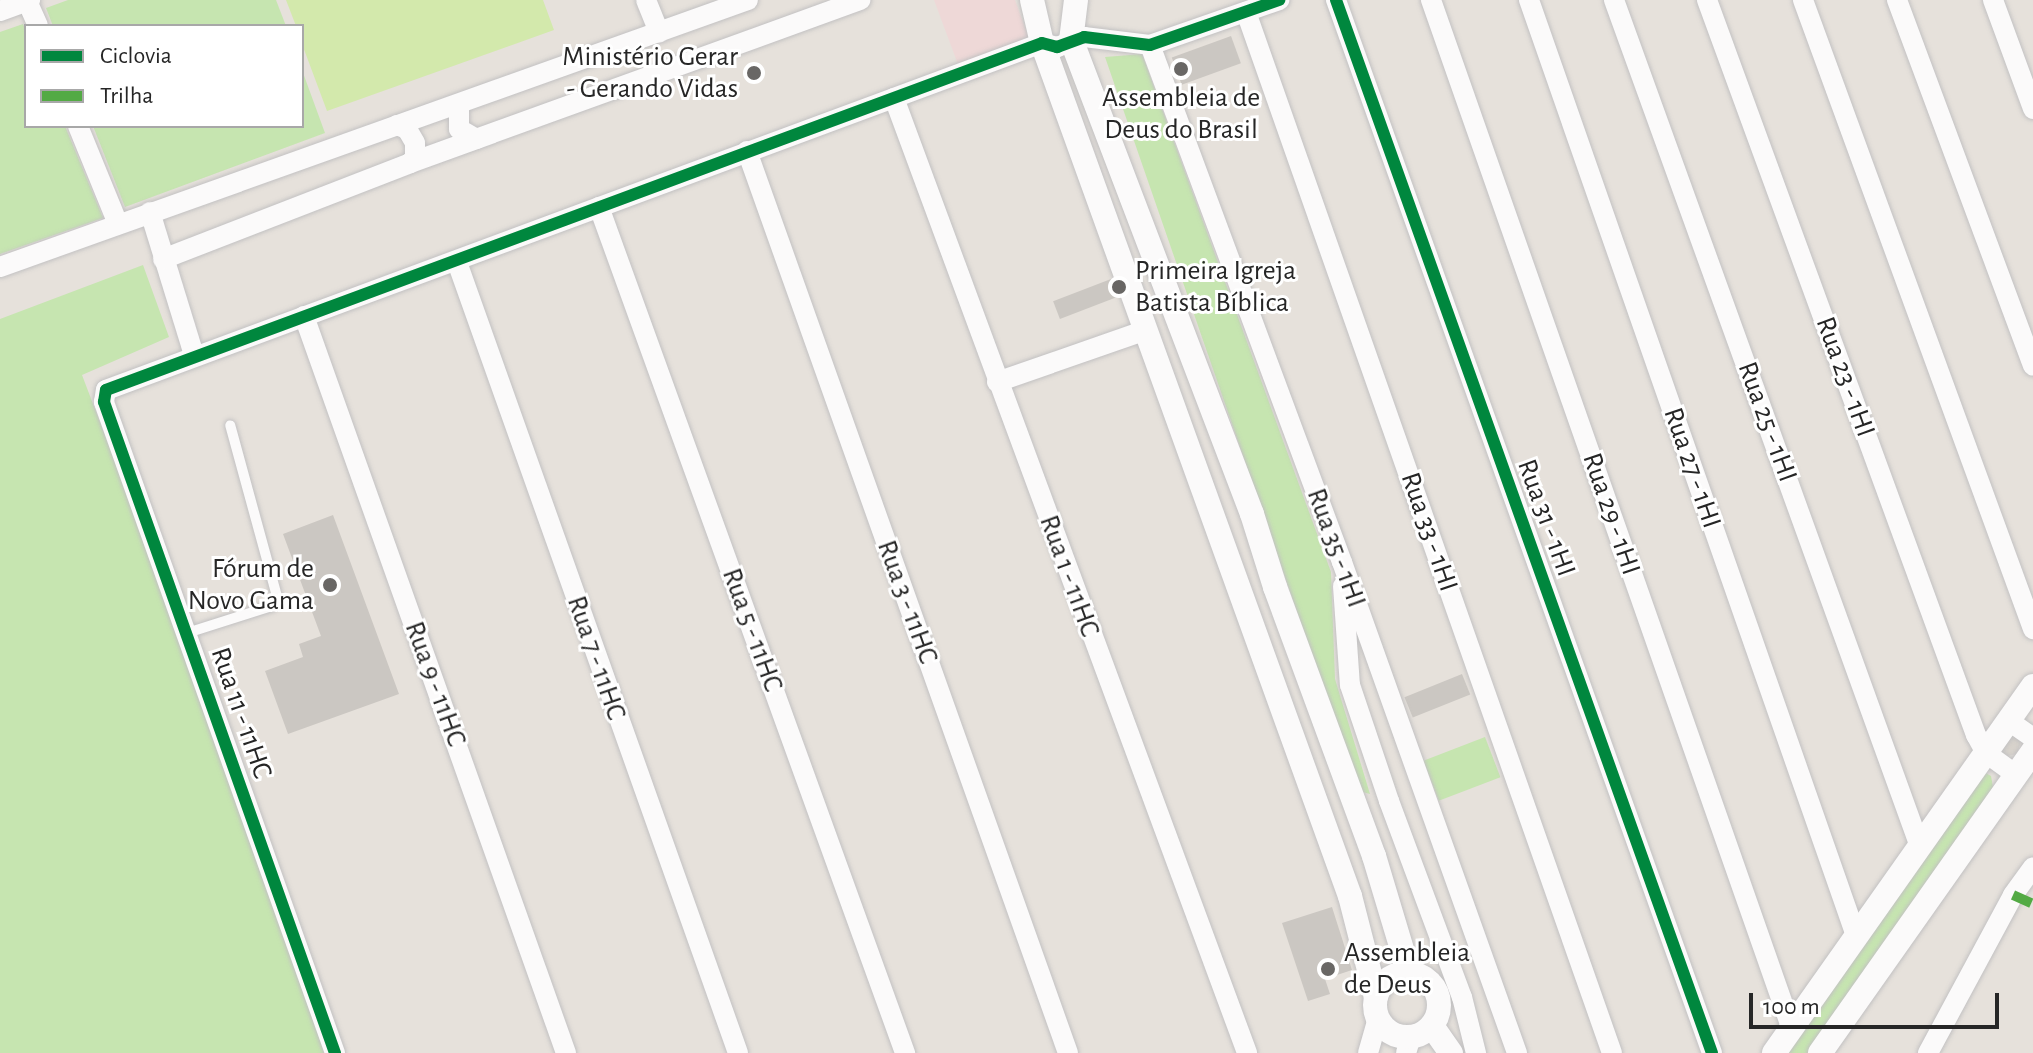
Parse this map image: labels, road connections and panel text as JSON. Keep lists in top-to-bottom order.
{
  "streets": {
    "street": [
      "Rua 23 - 1HI",
      "Rua 25 - 1HI",
      "Rua 27 - 1HI",
      "Rua 29 - 1HI",
      "Rua 31 - 1HI",
      "Rua 33 - 1HI",
      "Rua 35 - 1HI",
      "Rua 1 - 11HC",
      "Rua 3 - 11HC",
      "Rua 5 - 11HC",
      "Rua 7 - 11HC",
      "Rua 9 - 11HC",
      "Rua 11 - 11HC"
    ]
  },
  "places": [
    "Assembleia de Deus do Brasil",
    "Ministério Gerar - Gerando Vidas",
    "Primeira Igreja Batista Bíblica",
    "Fórum de Novo Gama",
    "Assembleia de Deus"
  ],
  "legend": ["Ciclovia", "Trilha"],
  "scale_bar": "100 m"
}
